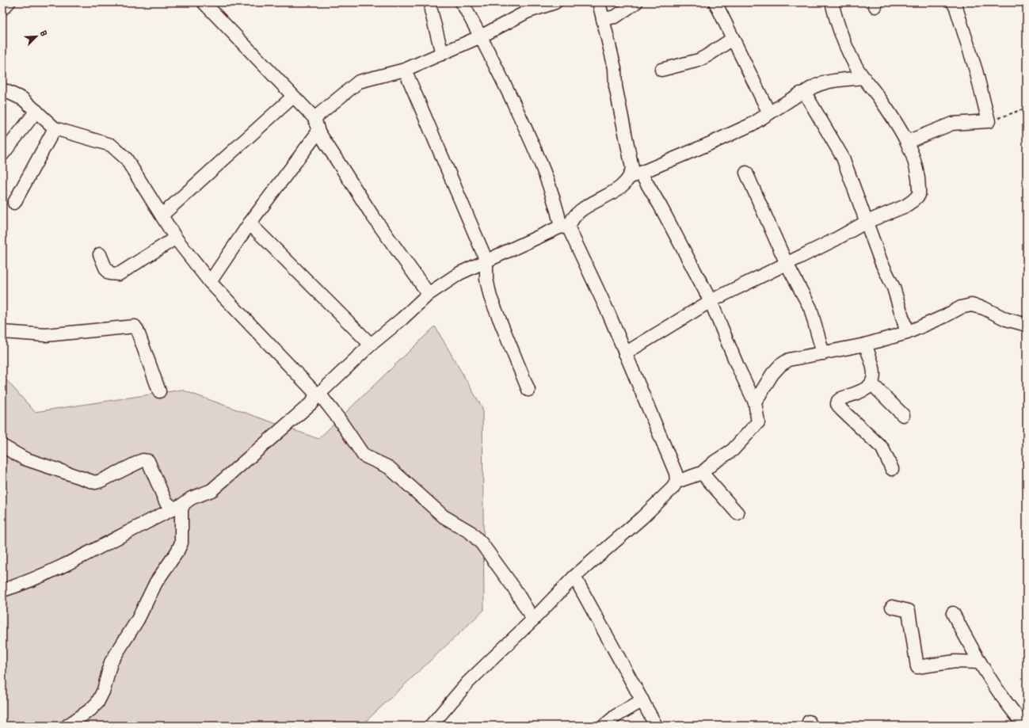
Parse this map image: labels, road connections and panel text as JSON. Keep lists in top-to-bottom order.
{
  "north": "top right"
}
